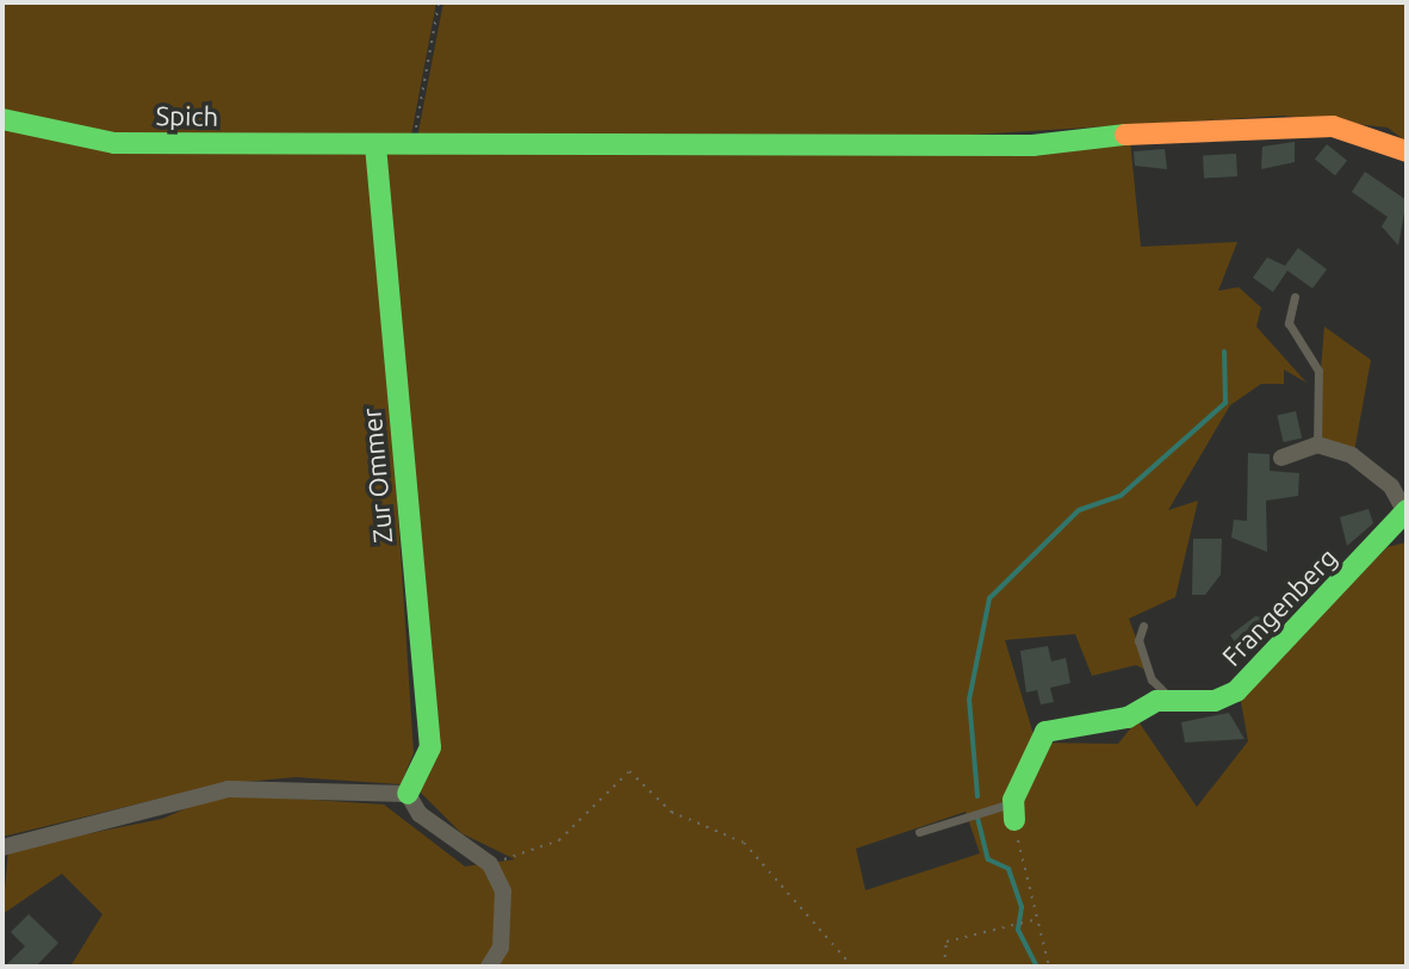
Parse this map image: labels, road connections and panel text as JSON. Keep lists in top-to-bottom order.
{
  "streets": {
    "street": ["Spich", "Zur Ommer", "Frangenberg"]
  },
  "crossings": [
    ["Spich", "Zur Ommer"]
  ]
}
